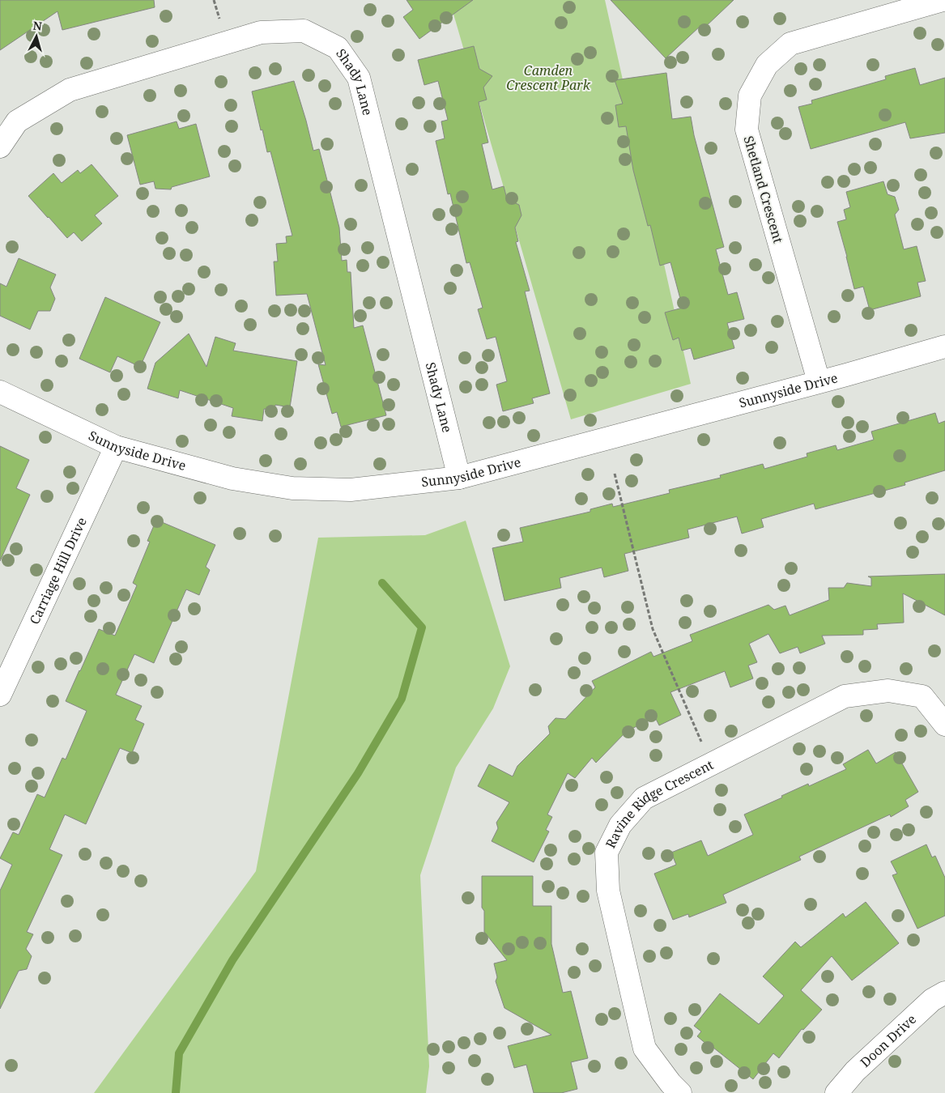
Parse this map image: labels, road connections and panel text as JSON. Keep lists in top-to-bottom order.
{
  "streets": {
    "street": [
      "Shady Lane",
      "Shetland Crescent",
      "Sunnyside Drive",
      "Carriage Hill Drive",
      "Ravine Ridge Crescent",
      "Doon Drive"
    ]
  },
  "crossings": [
    ["Shady Lane", "Sunnyside Drive"],
    ["Shetland Crescent", "Sunnyside Drive"],
    ["Sunnyside Drive", "Carriage Hill Drive"]
  ],
  "parks": ["Camden Crescent Park"],
  "north": "top"
}
